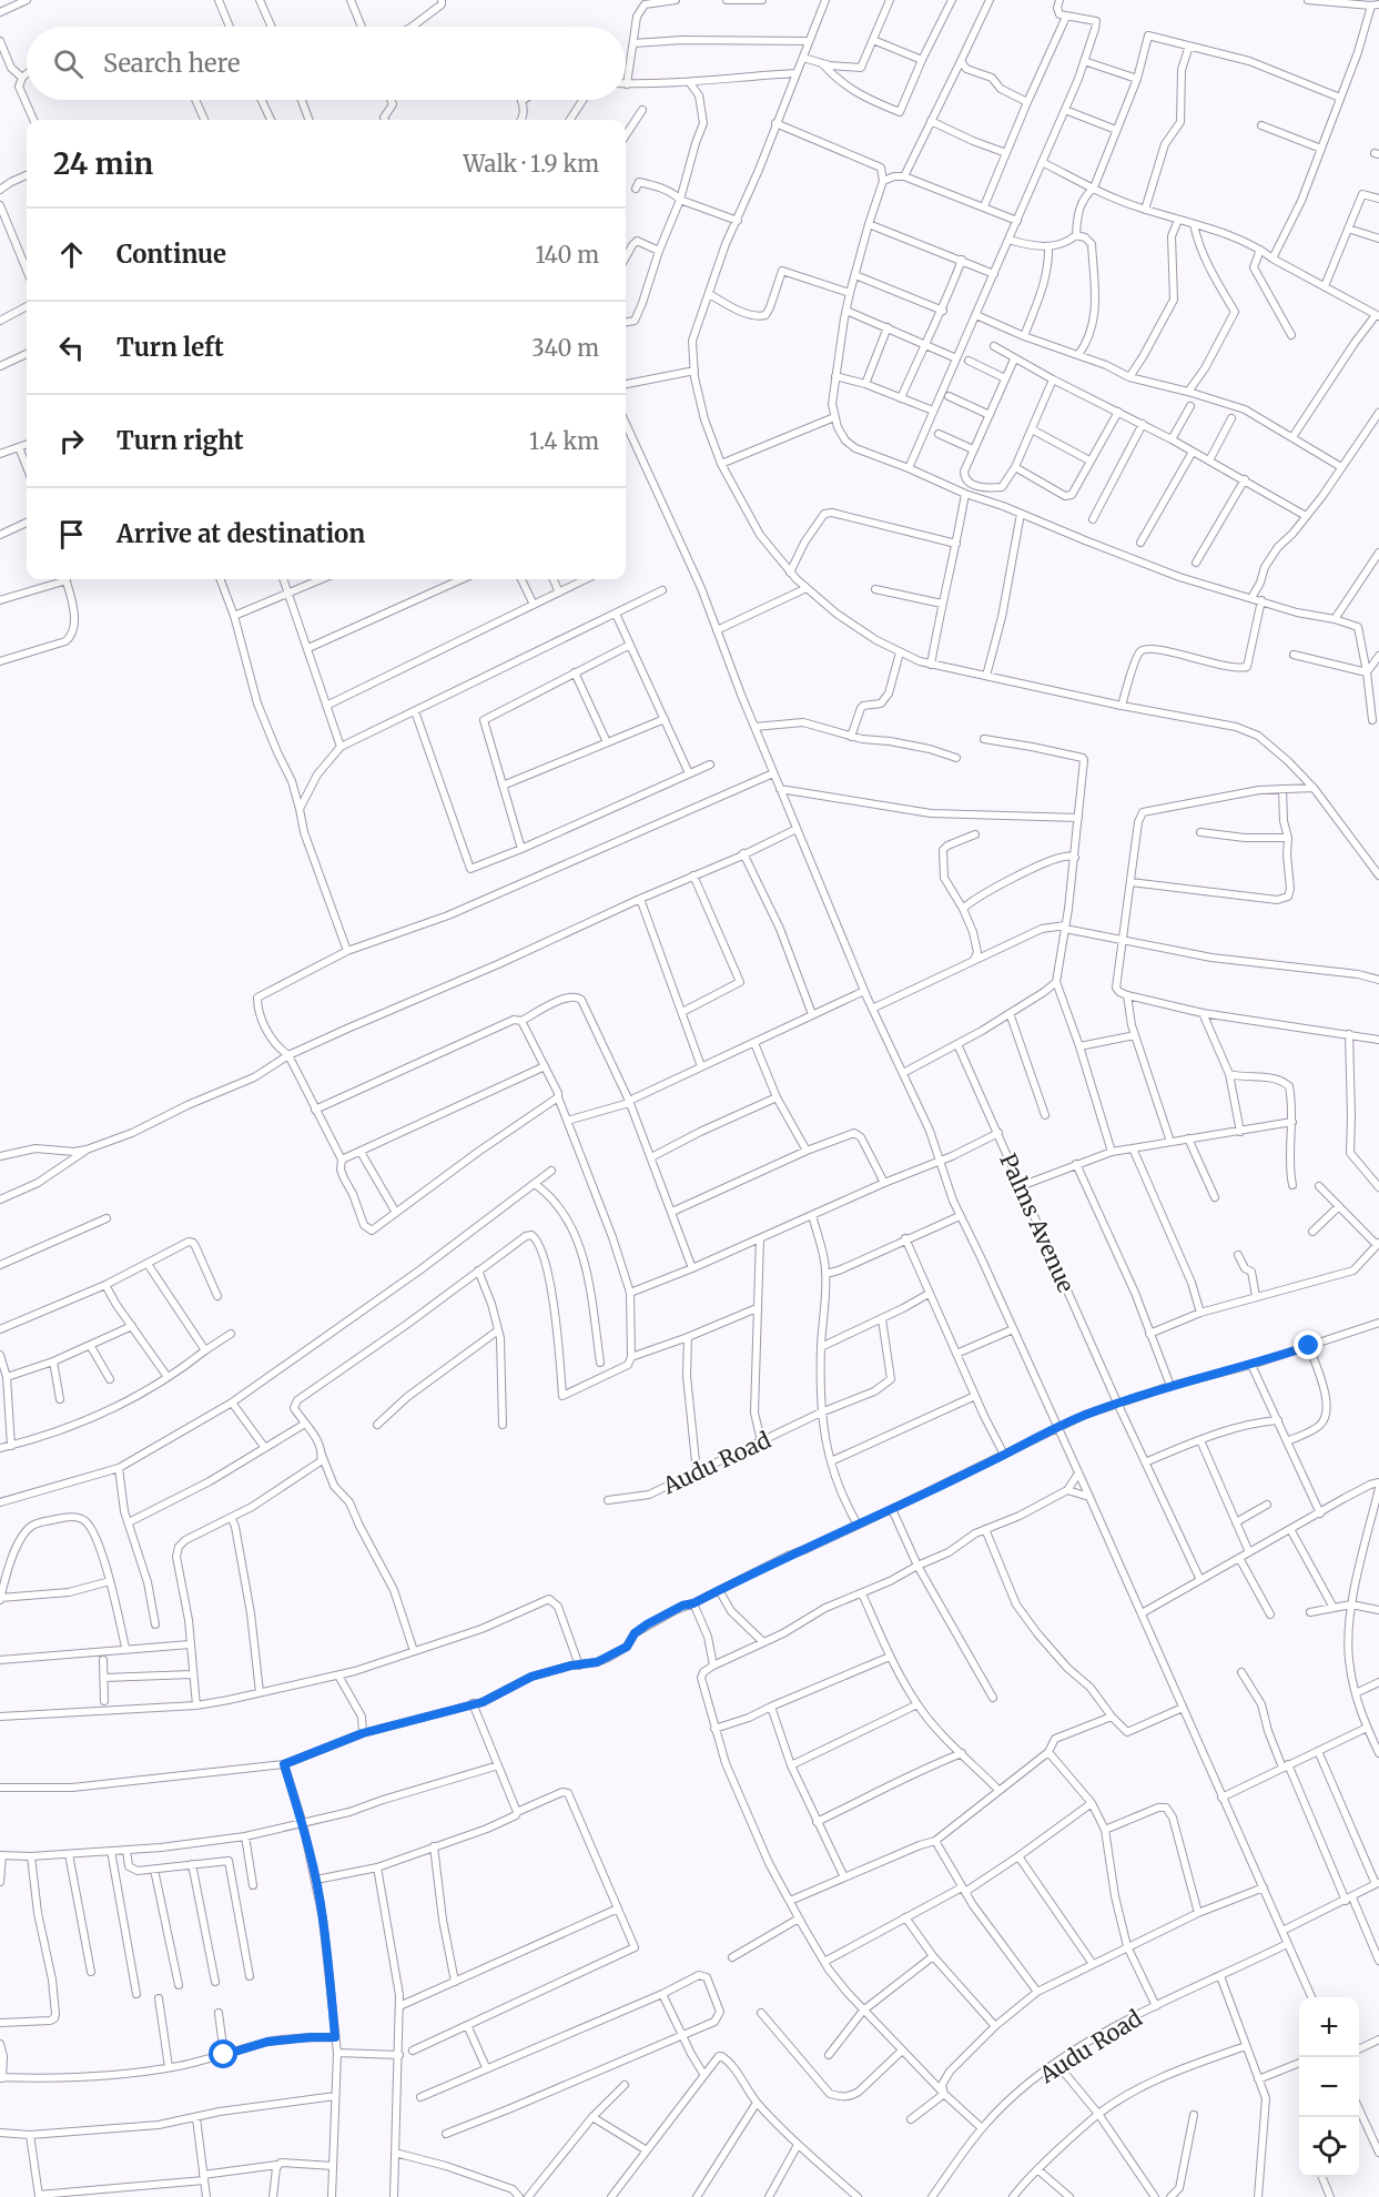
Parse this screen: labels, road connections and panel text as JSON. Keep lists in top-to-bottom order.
{
  "streets": {
    "street": ["Palms Avenue", "Audu Road"]
  },
  "page": {
    "search": "Search here",
    "heading": ["24 min", "Walk · 1.9 km"],
    "list": [
      ["Continue", "140 m"],
      ["Turn left", "340 m"],
      ["Turn right", "1.4 km"],
      "Arrive at destination"
    ],
    "map_buttons": ["+", "−"]
  }
}
